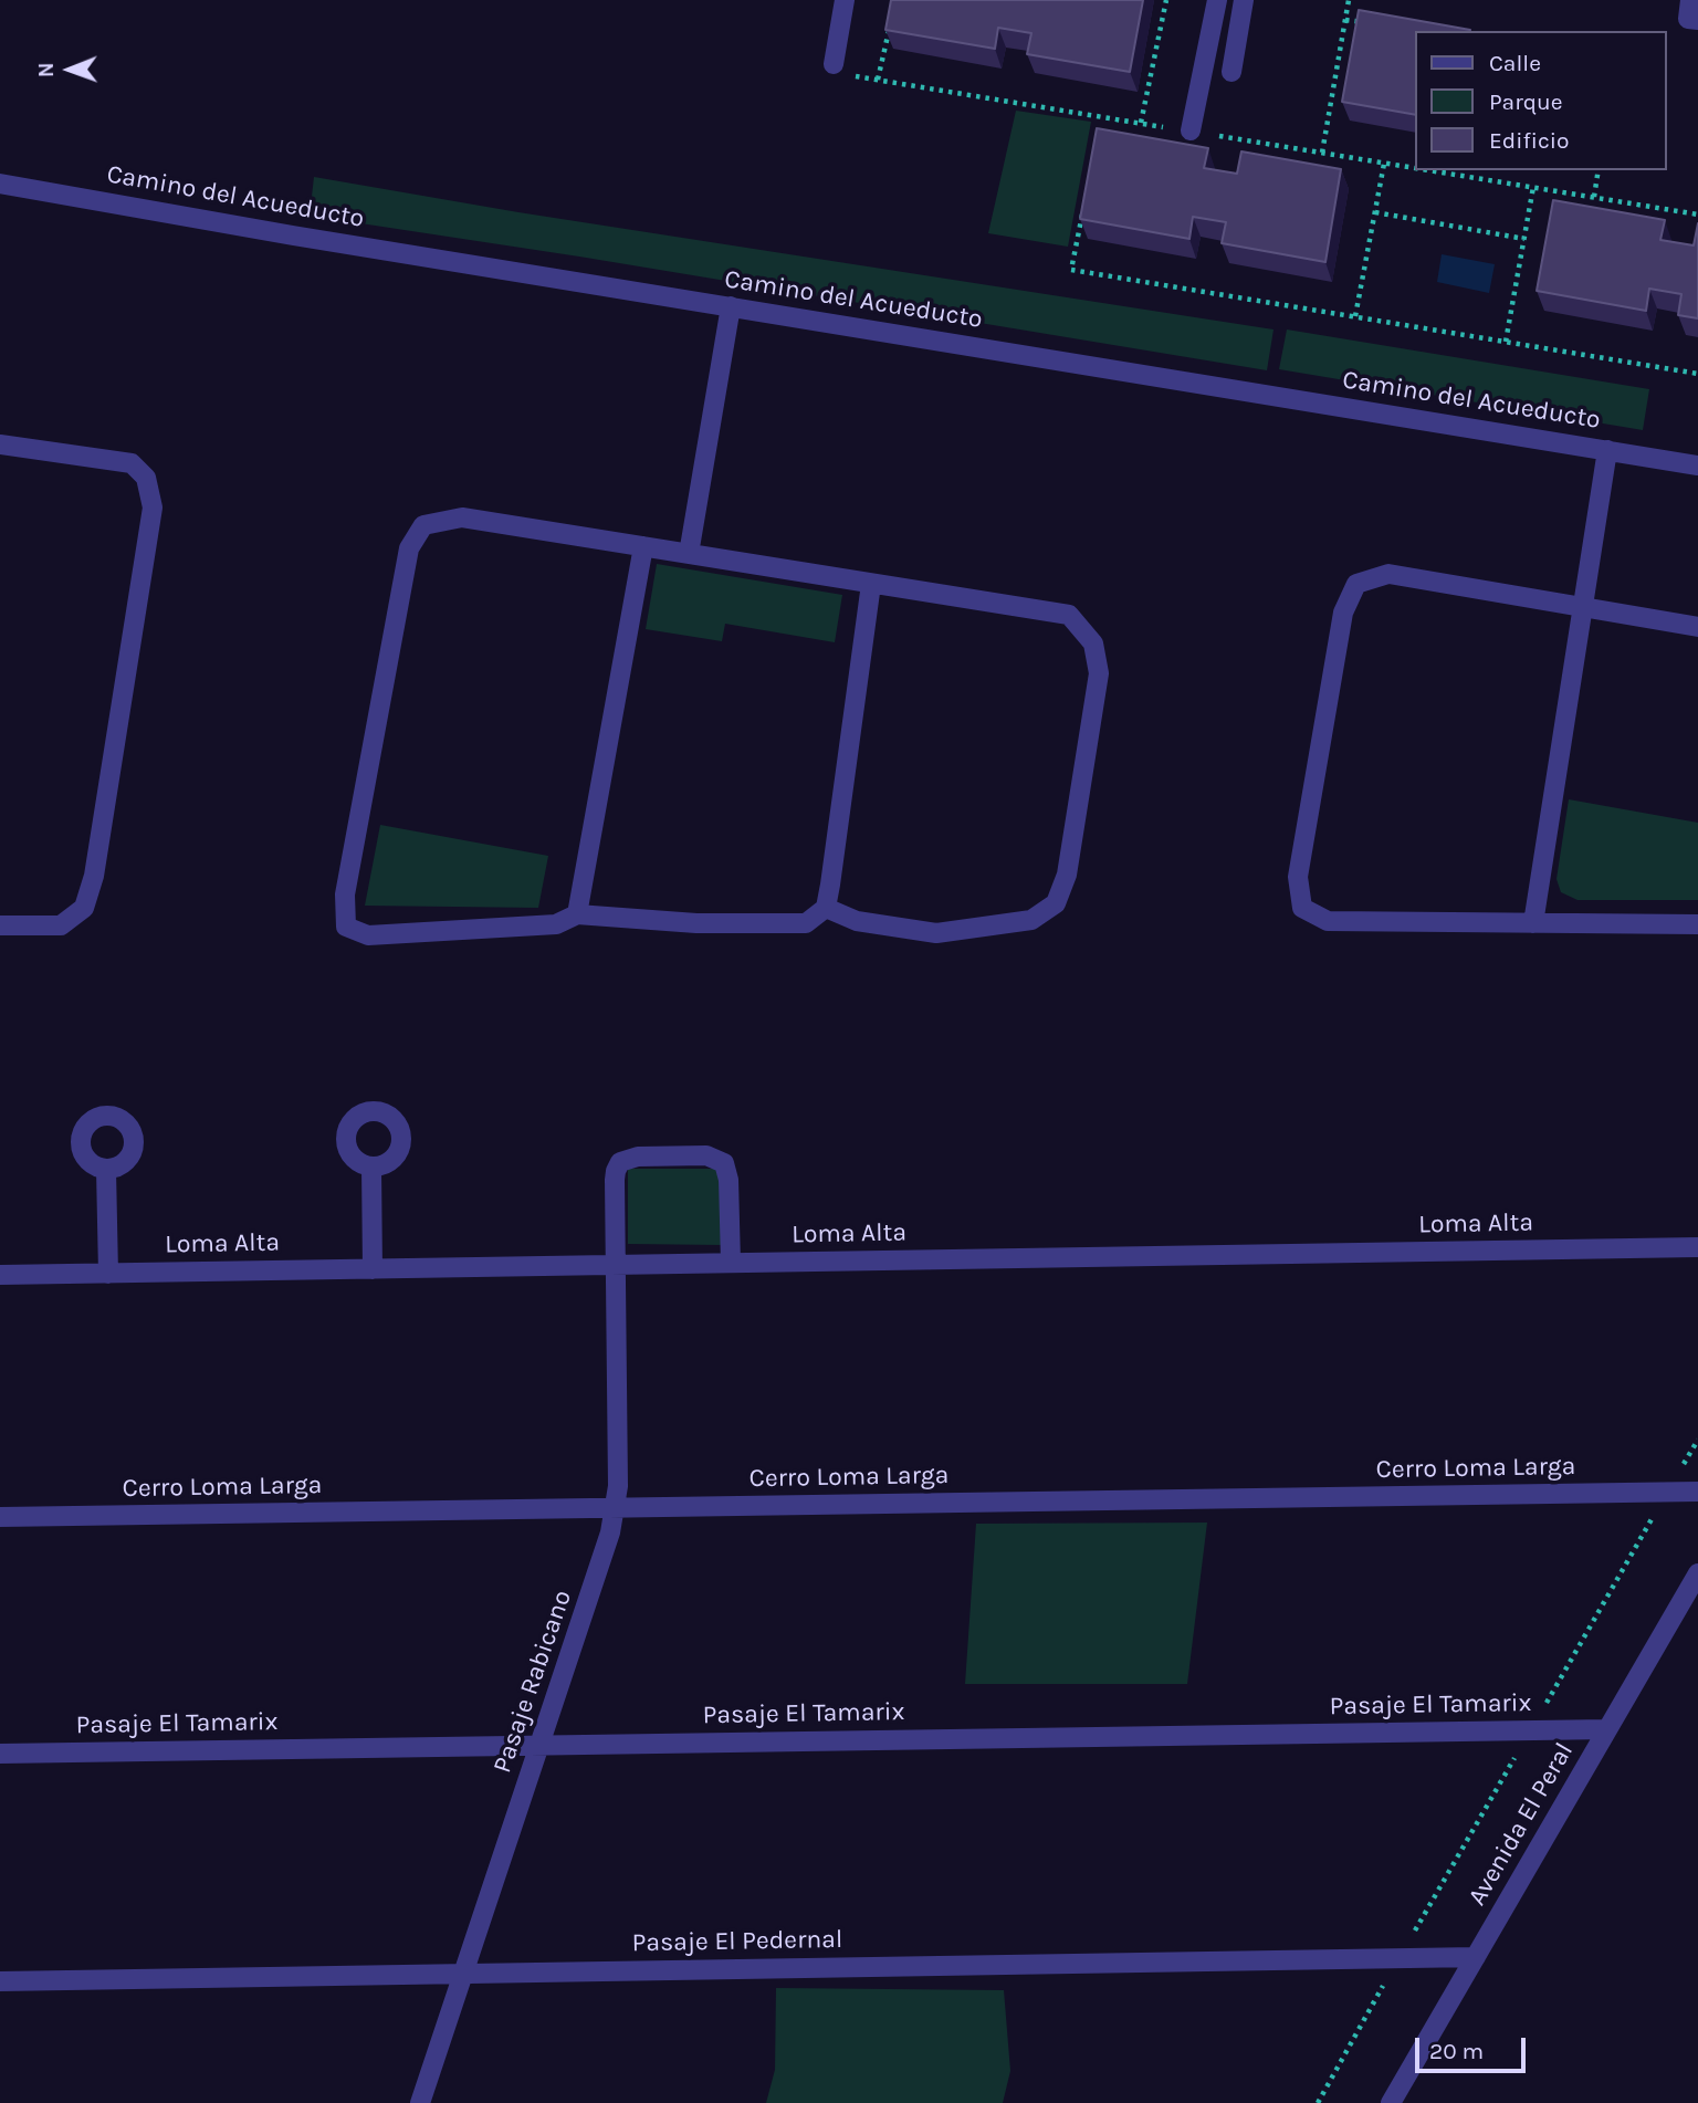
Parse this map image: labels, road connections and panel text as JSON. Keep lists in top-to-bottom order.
{
  "streets": {
    "street": [
      "Camino del Acueducto",
      "Loma Alta",
      "Cerro Loma Larga",
      "Pasaje Rabicano",
      "Pasaje El Tamarix",
      "Avenida El Peral",
      "Pasaje El Pedernal"
    ]
  },
  "crossings": [
    ["Loma Alta", "Pasaje Rabicano"],
    ["Cerro Loma Larga", "Pasaje Rabicano"],
    ["Pasaje Rabicano", "Pasaje El Tamarix"],
    ["Pasaje Rabicano", "Pasaje El Pedernal"],
    ["Pasaje El Tamarix", "Avenida El Peral"],
    ["Avenida El Peral", "Pasaje El Pedernal"]
  ],
  "legend": ["Calle", "Parque", "Edificio"],
  "scale_bar": "20 m",
  "north": "left"
}
